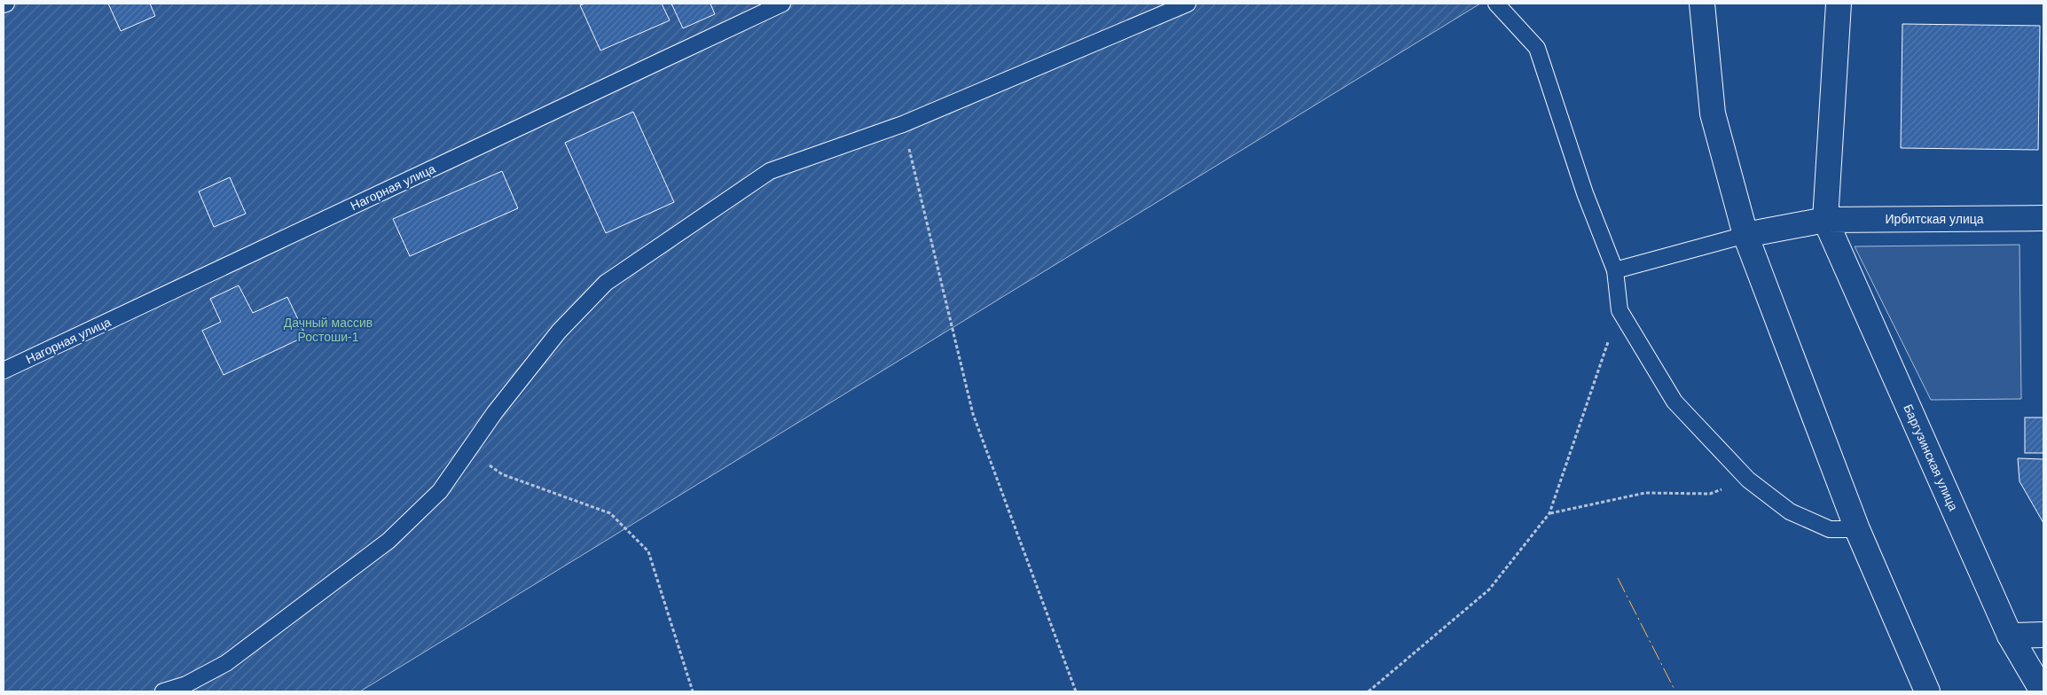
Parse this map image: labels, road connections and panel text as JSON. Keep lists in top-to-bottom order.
{
  "streets": {
    "street": ["Ирбитская улица", "Баргузинская улица"],
    "lane": ["Нагорная улица"]
  },
  "crossings": [
    ["Ирбитская улица", "Баргузинская улица"]
  ],
  "parks": ["Дачный массив Ростоши-1"]
}
